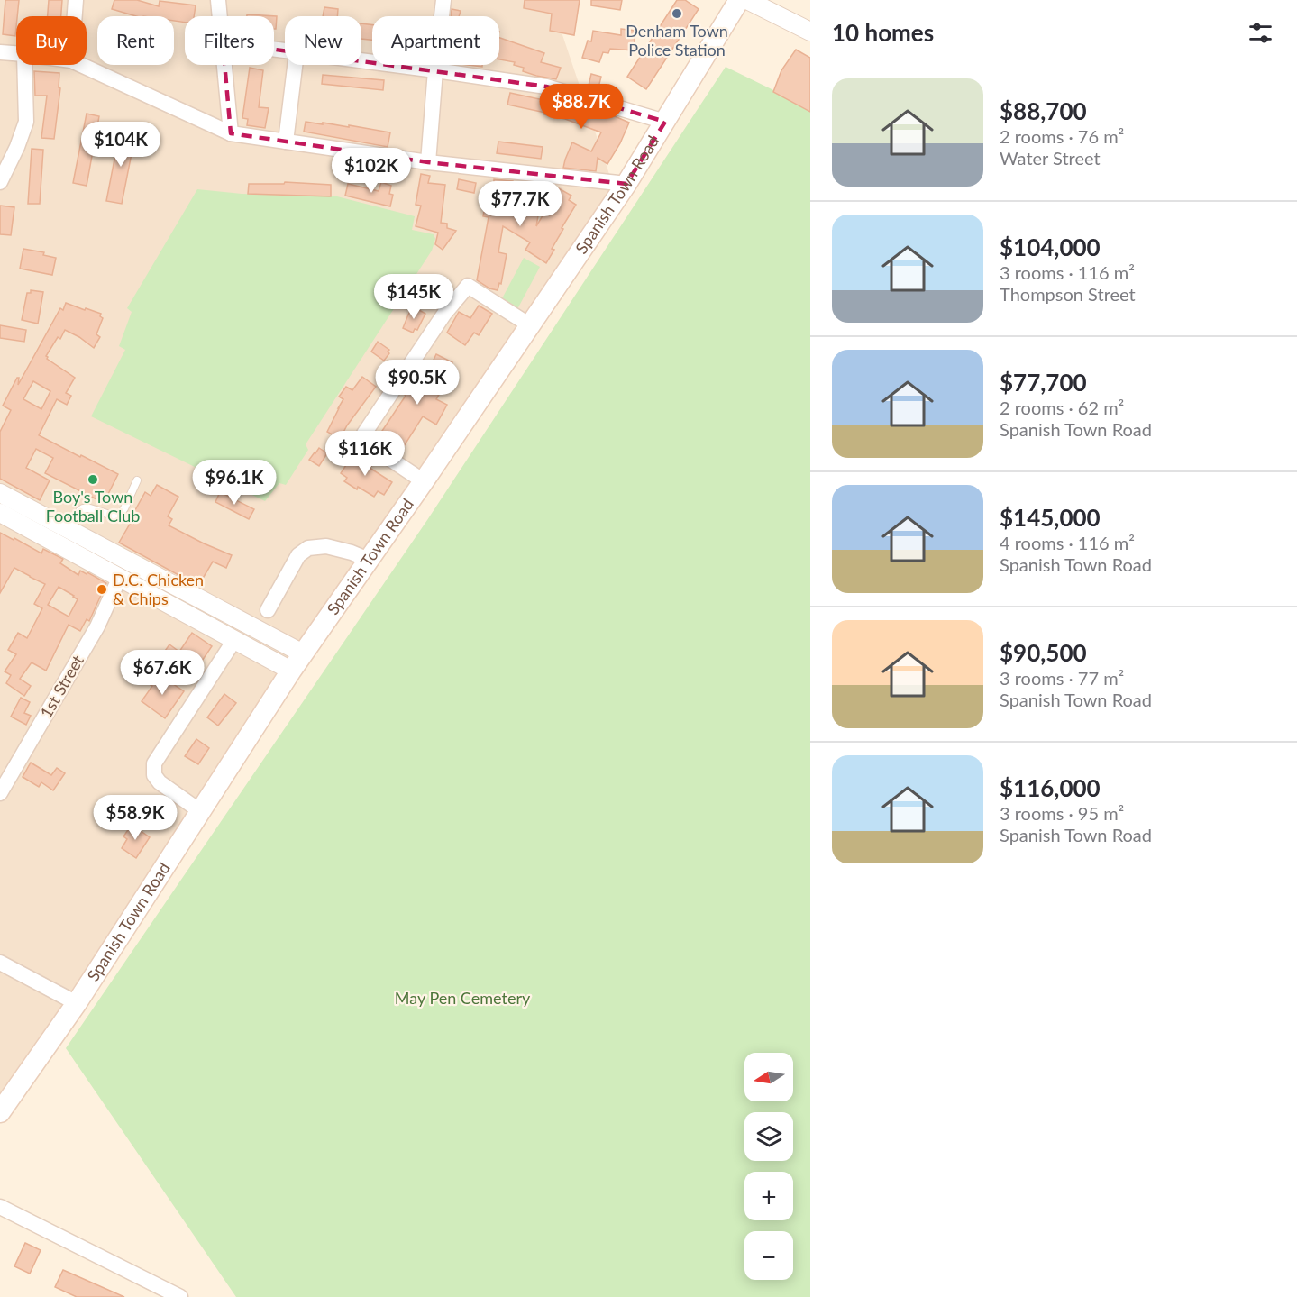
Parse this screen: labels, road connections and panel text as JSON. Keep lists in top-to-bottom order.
{
  "streets": {
    "main road": ["Spanish Town Road"],
    "street": ["1st Street"]
  },
  "parks": ["May Pen Cemetery"],
  "places": ["Denham Town Police Station", "Boy's Town Football Club", "D.C. Chicken & Chips"],
  "north": "left",
  "page": {
    "heading": "10 homes",
    "chip": [
      "Buy",
      "Rent",
      "Filters",
      "New",
      "Apartment"
    ],
    "list": [
      {
        "name": "$88,700",
        "note": "2 rooms · 76 m² · Water Street"
      },
      {
        "name": "$104,000",
        "note": "3 rooms · 116 m² · Thompson Street"
      },
      {
        "name": "$77,700",
        "note": "2 rooms · 62 m² · Spanish Town Road"
      },
      {
        "name": "$145,000",
        "note": "4 rooms · 116 m² · Spanish Town Road"
      },
      {
        "name": "$90,500",
        "note": "3 rooms · 77 m² · Spanish Town Road"
      },
      {
        "name": "$116,000",
        "note": "3 rooms · 95 m² · Spanish Town Road"
      }
    ],
    "price": [
      "$88.7K",
      "$104K",
      "$102K",
      "$77.7K",
      "$145K",
      "$90.5K",
      "$116K",
      "$96.1K",
      "$67.6K",
      "$58.9K"
    ],
    "map_buttons": ["+", "−"]
  }
}
